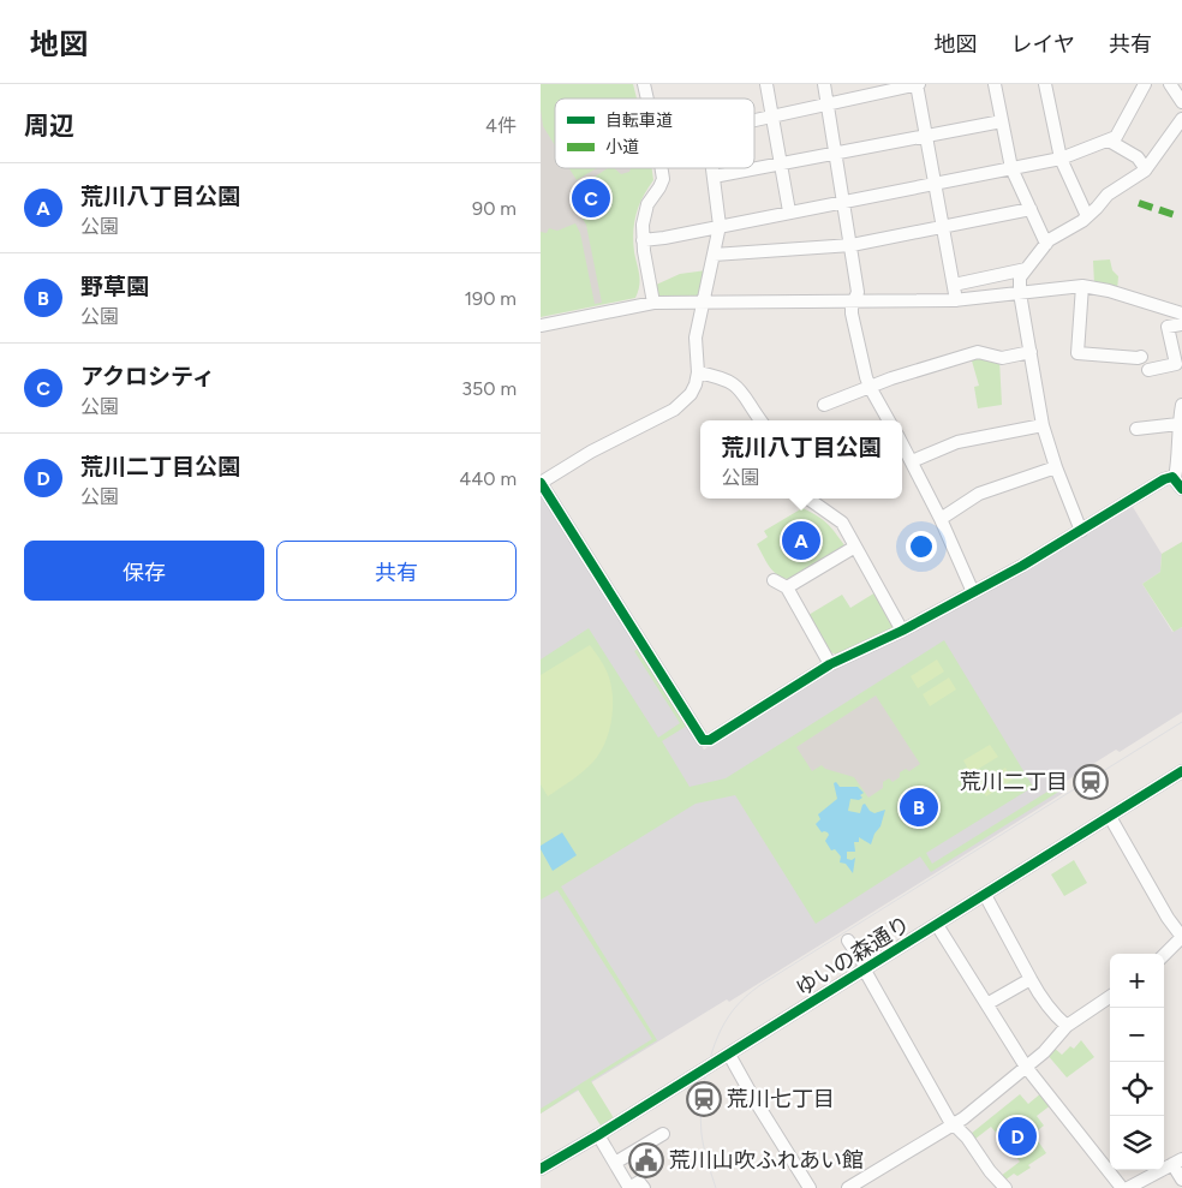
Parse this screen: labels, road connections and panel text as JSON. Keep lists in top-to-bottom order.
{
  "streets": {
    "street": ["ゆいの森通り"]
  },
  "places": {
    "station": ["荒川二丁目", "荒川七丁目"],
    "public building": ["荒川山吹ふれあい館"]
  },
  "legend": ["自転車道", "小道"],
  "page": {
    "header": "地図",
    "nav": ["地図", "レイヤ", "共有"],
    "heading": ["周辺", "4件"],
    "list": [
      {
        "mark": "A",
        "name": "荒川八丁目公園",
        "note": "公園",
        "value": "90 m"
      },
      {
        "mark": "B",
        "name": "野草園",
        "note": "公園",
        "value": "190 m"
      },
      {
        "mark": "C",
        "name": "アクロシティ",
        "note": "公園",
        "value": "350 m"
      },
      {
        "mark": "D",
        "name": "荒川二丁目公園",
        "note": "公園",
        "value": "440 m"
      }
    ],
    "pins": [
      "C",
      "A",
      "B",
      "D"
    ],
    "popup": ["荒川八丁目公園", "公園"],
    "buttons": ["保存", "共有"],
    "map_buttons": ["+", "−"]
  }
}
